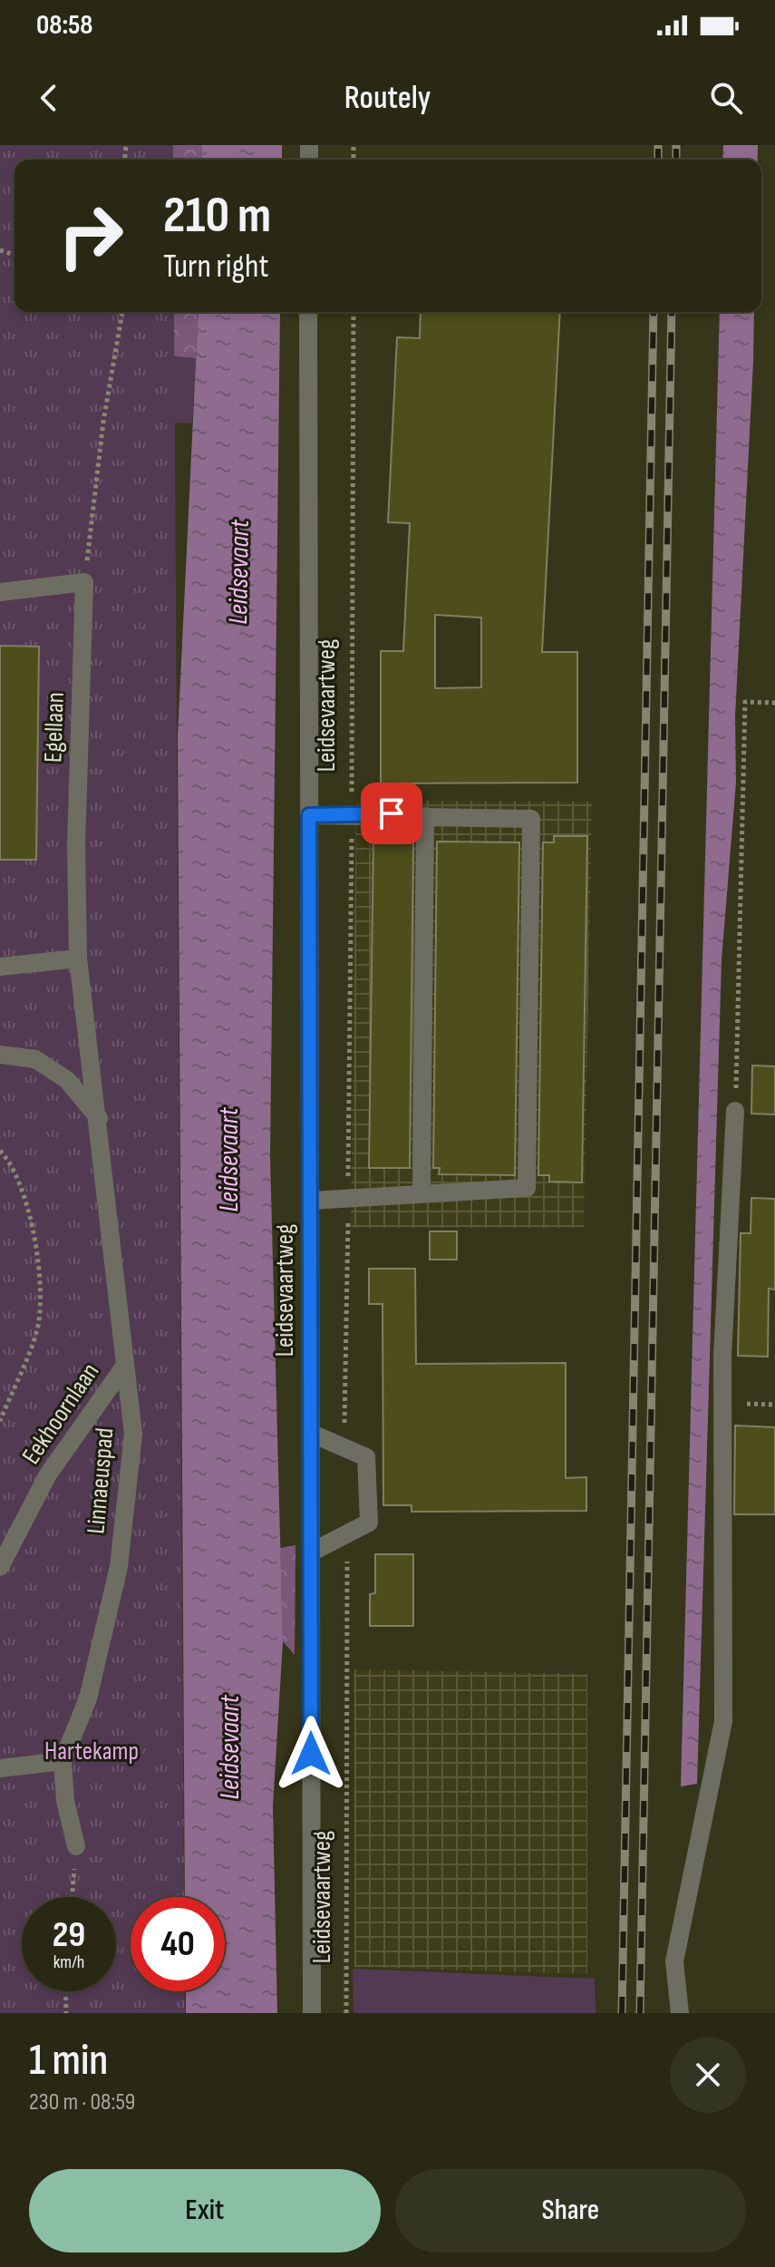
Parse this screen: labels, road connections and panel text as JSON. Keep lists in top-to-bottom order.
{
  "streets": {
    "street": [
      "Leidsevaartweg",
      "Egellaan",
      "Eekhoornlaan",
      "Linnaeuspad"
    ]
  },
  "crossings": [
    ["Egellaan", "Linnaeuspad"],
    ["Eekhoornlaan", "Linnaeuspad"]
  ],
  "water": ["Leidsevaart"],
  "parks": ["Hartekamp"],
  "page": {
    "status": "08:58",
    "header": "Routely",
    "turn": ["210 m", "Turn right"],
    "speed": "29 km/h",
    "limit": "40",
    "heading": ["1 min", "230 m · 08:59"],
    "buttons": ["Exit", "Share"]
  }
}
